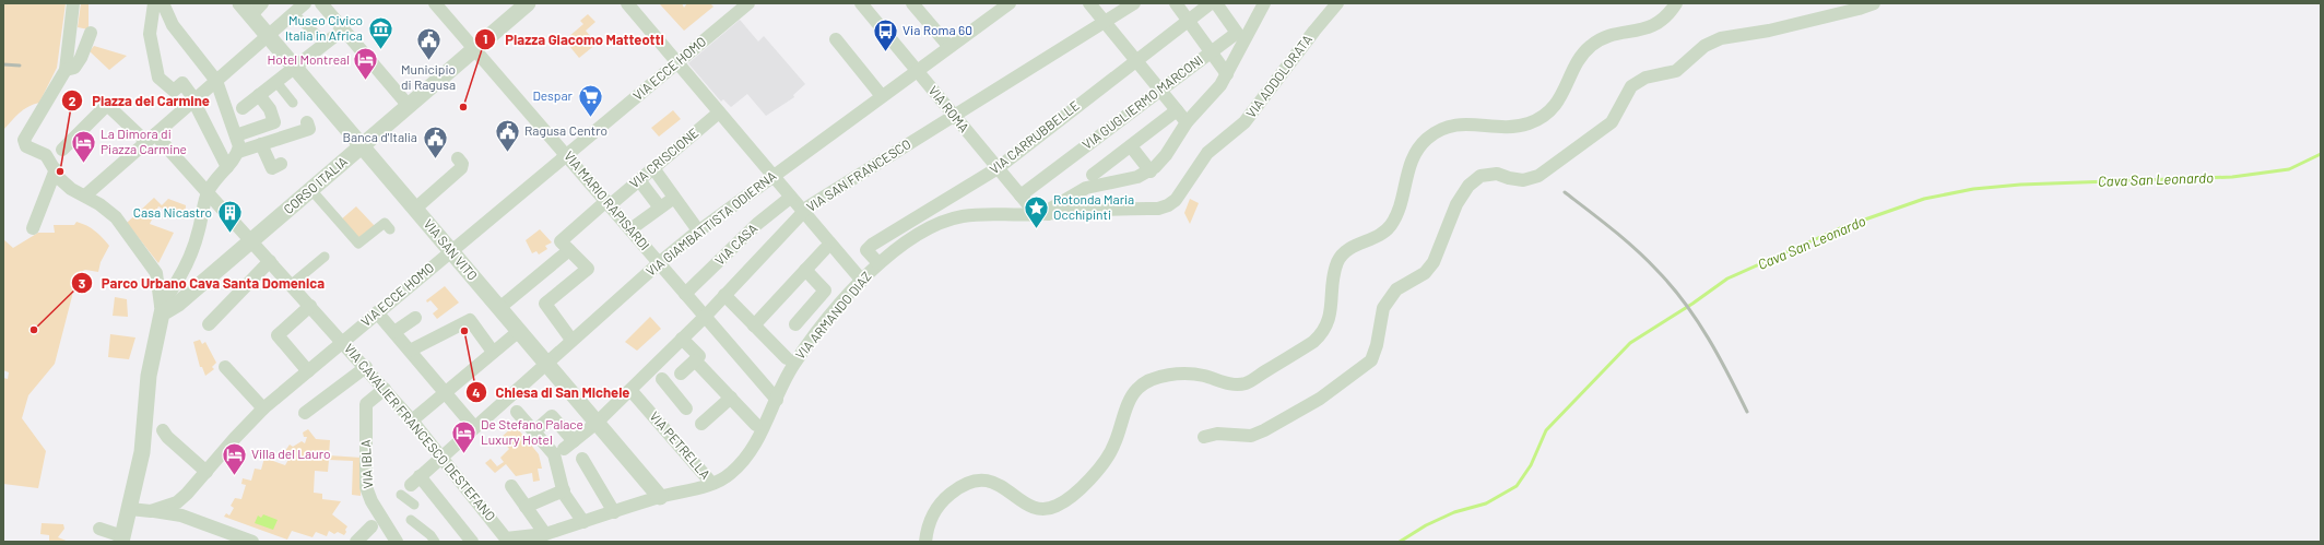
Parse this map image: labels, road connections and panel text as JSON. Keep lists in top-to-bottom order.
{
  "streets": {
    "street": [
      "VIA ECCE HOMO",
      "VIA ADDOLORATA",
      "VIA GUGLIERMO MARCONI",
      "VIA ROMA",
      "VIA CARRUBBELLE",
      "VIA CRISCIONE",
      "VIA SAN FRANCESCO",
      "CORSO ITALIA",
      "VIA MARIO RAPISARDI",
      "VIA GIAMBATTISTA ODIERNA",
      "VIA CASA",
      "VIA SAN VITO",
      "VIA ARMANDO DIAZ",
      "VIA CAVALIER FRANCESCO DESTEFANO",
      "VIA PETRELLA",
      "VIA IBLA"
    ]
  },
  "crossings": [
    ["VIA ECCE HOMO", "VIA MARIO RAPISARDI"],
    ["VIA ECCE HOMO", "VIA SAN VITO"],
    ["VIA ECCE HOMO", "VIA CAVALIER FRANCESCO DESTEFANO"],
    ["VIA ADDOLORATA", "VIA ROMA"],
    ["VIA ADDOLORATA", "VIA ARMANDO DIAZ"],
    ["VIA GUGLIERMO MARCONI", "VIA ROMA"],
    ["VIA ROMA", "VIA CARRUBBELLE"],
    ["VIA ROMA", "VIA SAN FRANCESCO"],
    ["VIA ROMA", "VIA GIAMBATTISTA ODIERNA"],
    ["VIA ROMA", "VIA ARMANDO DIAZ"],
    ["VIA CARRUBBELLE", "VIA ARMANDO DIAZ"],
    ["VIA CRISCIONE", "VIA MARIO RAPISARDI"],
    ["VIA SAN FRANCESCO", "VIA MARIO RAPISARDI"],
    ["VIA SAN FRANCESCO", "VIA SAN VITO"],
    ["VIA SAN FRANCESCO", "VIA PETRELLA"],
    ["CORSO ITALIA", "VIA MARIO RAPISARDI"],
    ["CORSO ITALIA", "VIA SAN VITO"],
    ["CORSO ITALIA", "VIA CAVALIER FRANCESCO DESTEFANO"],
    ["VIA MARIO RAPISARDI", "VIA GIAMBATTISTA ODIERNA"],
    ["VIA MARIO RAPISARDI", "VIA CASA"],
    ["VIA MARIO RAPISARDI", "VIA ARMANDO DIAZ"],
    ["VIA GIAMBATTISTA ODIERNA", "VIA SAN VITO"],
    ["VIA GIAMBATTISTA ODIERNA", "VIA CAVALIER FRANCESCO DESTEFANO"],
    ["VIA SAN VITO", "VIA ARMANDO DIAZ"],
    ["VIA ARMANDO DIAZ", "VIA CAVALIER FRANCESCO DESTEFANO"],
    ["VIA ARMANDO DIAZ", "VIA PETRELLA"],
    ["VIA CAVALIER FRANCESCO DESTEFANO", "VIA IBLA"]
  ],
  "water": ["Cava San Leonardo"],
  "places": {
    "museum": ["Museo Civico Italia in Africa"],
    "bus stop": ["Via Roma 60"],
    "public building": ["Municipio di Ragusa", "Ragusa Centro", "Banca d'Italia"],
    "hotel": [
      "Hotel Montreal",
      "La Dimora di Piazza Carmine",
      "De Stefano Palace Luxury Hotel",
      "Villa del Lauro"
    ],
    "other": [
      "Piazza Giacomo Matteotti",
      "Piazza del Carmine",
      "Parco Urbano Cava Santa Domenica",
      "Chiesa di San Michele"
    ],
    "supermarket": ["Despar"],
    "place": ["Rotonda Maria Occhipinti"],
    "building": ["Casa Nicastro"]
  }
}
